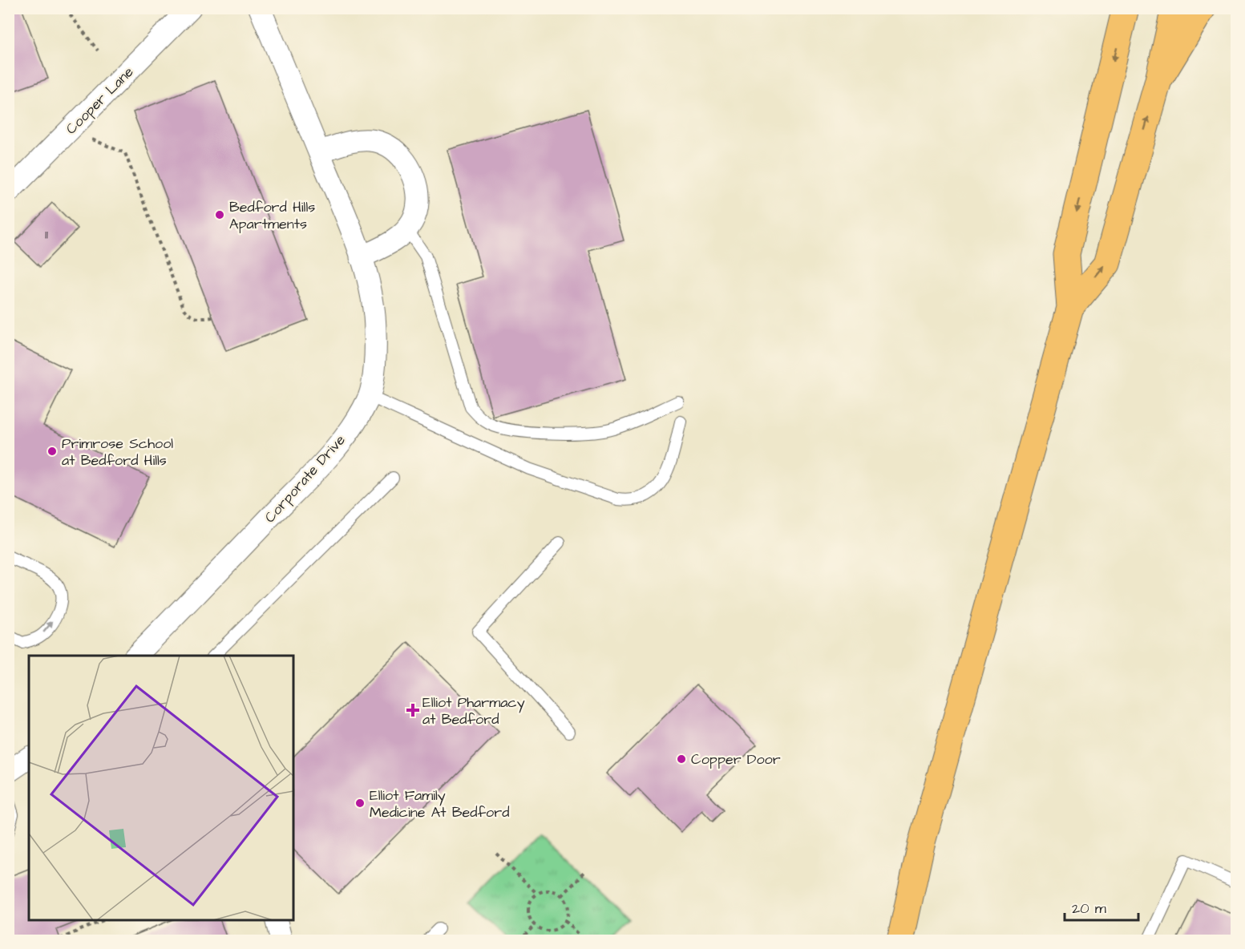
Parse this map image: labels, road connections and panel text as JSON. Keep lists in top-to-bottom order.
{
  "streets": {
    "street": ["Cooper Lane", "Corporate Drive"]
  },
  "places": {
    "other": [
      "Bedford Hills Apartments",
      "Primrose School at Bedford Hills",
      "Copper Door",
      "Elliot Family Medicine At Bedford"
    ],
    "health": ["Elliot Pharmacy at Bedford"]
  },
  "house_numbers": ["11"],
  "scale_bar": "20 m"
}
